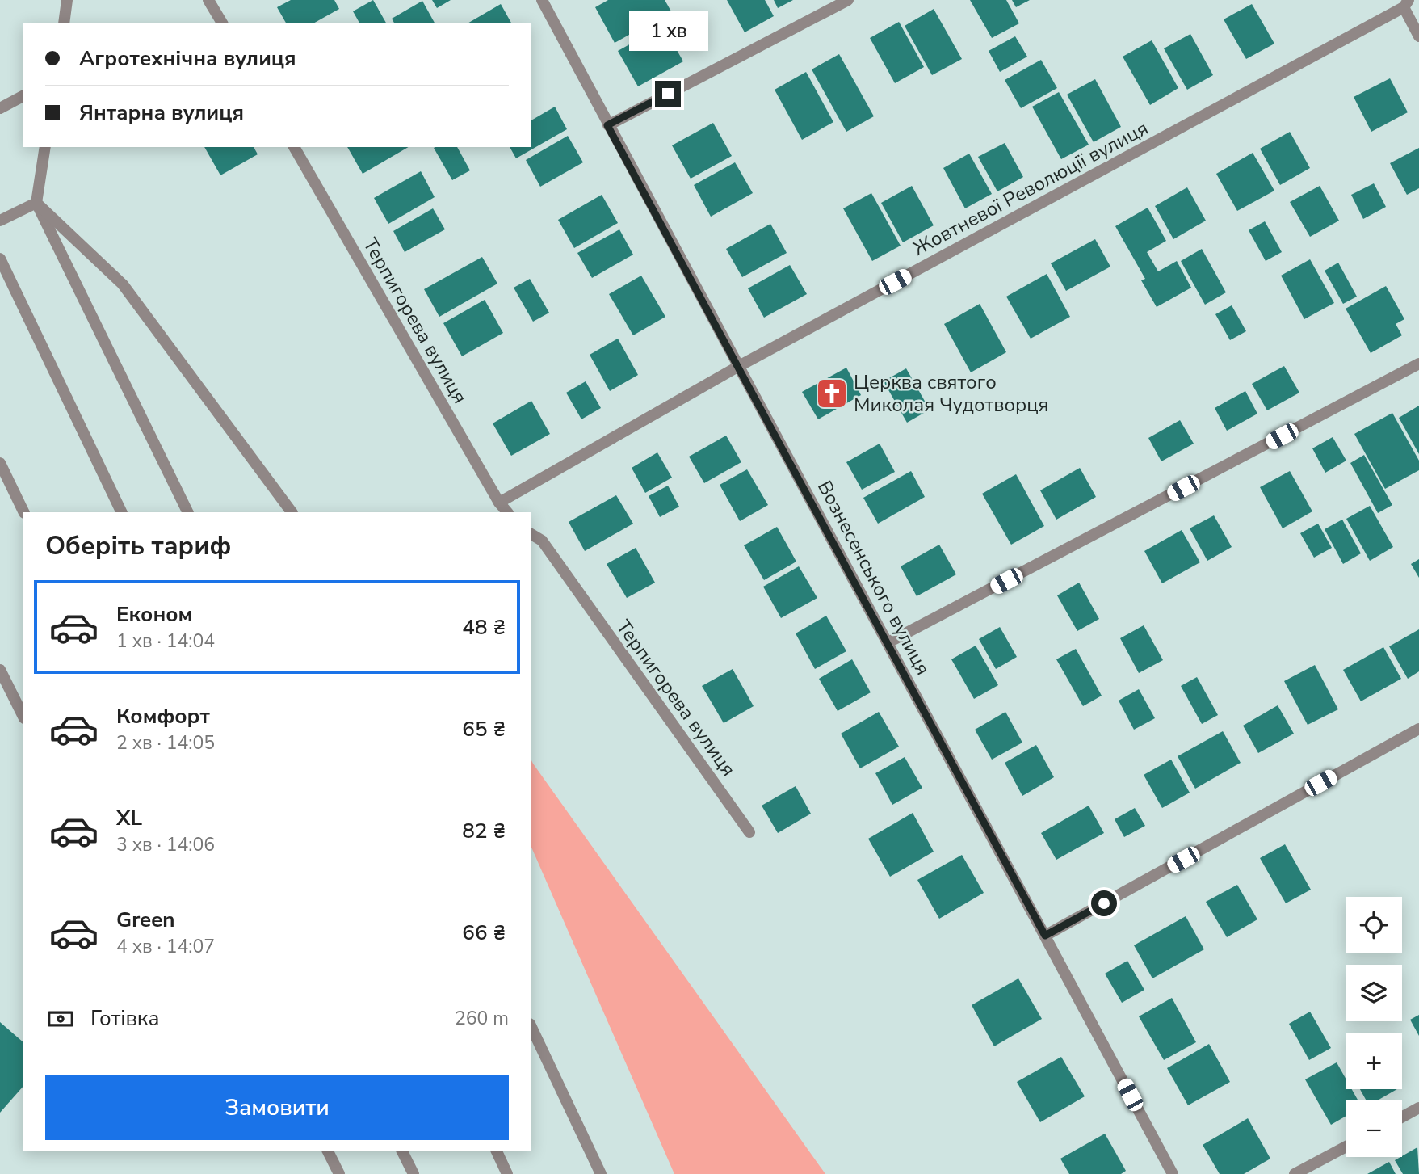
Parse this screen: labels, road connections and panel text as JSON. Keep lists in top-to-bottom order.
{
  "streets": {
    "street": ["Жовтневої Революції вулиця", "Терпигорева вулиця", "Вознесенського вулиця"]
  },
  "crossings": [
    ["Жовтневої Революції вулиця", "Терпигорева вулиця"],
    ["Жовтневої Революції вулиця", "Вознесенського вулиця"]
  ],
  "places": {
    "church": ["Церква святого Миколая Чудотворця"]
  },
  "page": {
    "bubble": "1 хв",
    "banner": ["Агротехнічна вулиця", "Янтарна вулиця"],
    "heading": "Оберіть тариф",
    "list": [
      {
        "name": "Економ",
        "note": "1 хв · 14:04",
        "value": "48 ₴"
      },
      {
        "name": "Комфорт",
        "note": "2 хв · 14:05",
        "value": "65 ₴"
      },
      {
        "name": "XL",
        "note": "3 хв · 14:06",
        "value": "82 ₴"
      },
      {
        "name": "Green",
        "note": "4 хв · 14:07",
        "value": "66 ₴"
      }
    ],
    "map_buttons": ["+", "−"],
    "pay": ["Готівка", "260 m"],
    "buttons": "Замовити"
  }
}
